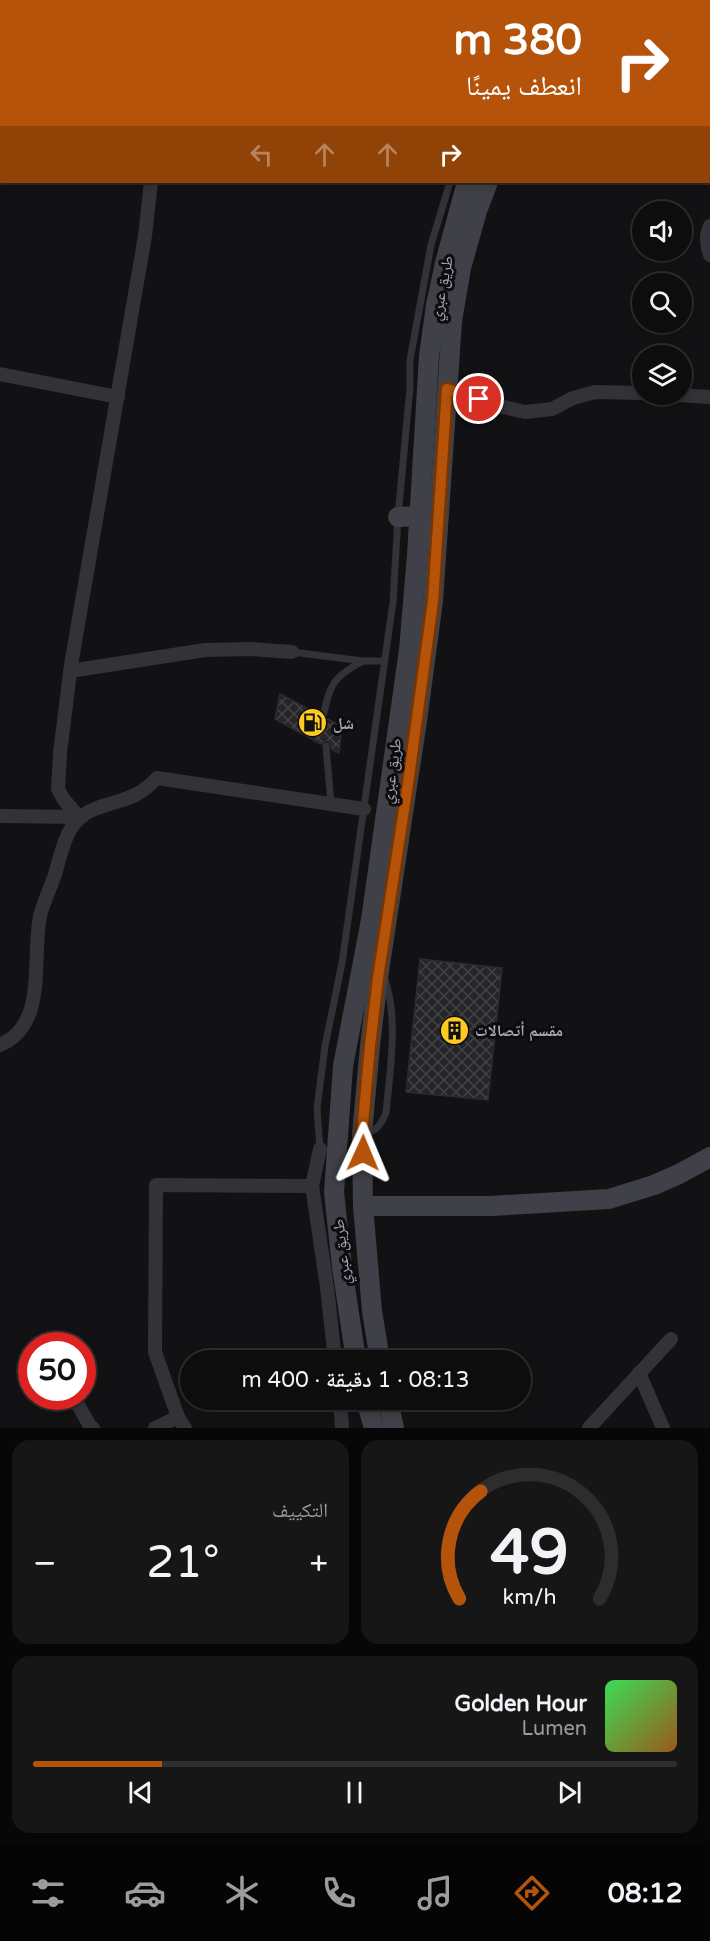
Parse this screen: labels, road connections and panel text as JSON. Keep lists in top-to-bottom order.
{
  "streets": {
    "main road": ["طريق عبري"]
  },
  "places": {
    "fuel station": ["شل"],
    "building": ["مقسم أتصالات"]
  },
  "page": {
    "turn": ["380 m", "انعطف يمينًا"],
    "limit": "50",
    "trip": "08:13 · 1 دقيقة · 400 m",
    "tile": "التكييف",
    "heat": ["−", "21°", "+"],
    "song": ["Golden Hour", "Lumen"],
    "tabs": "08:12",
    "gauge": ["49", "km/h"]
  }
}
